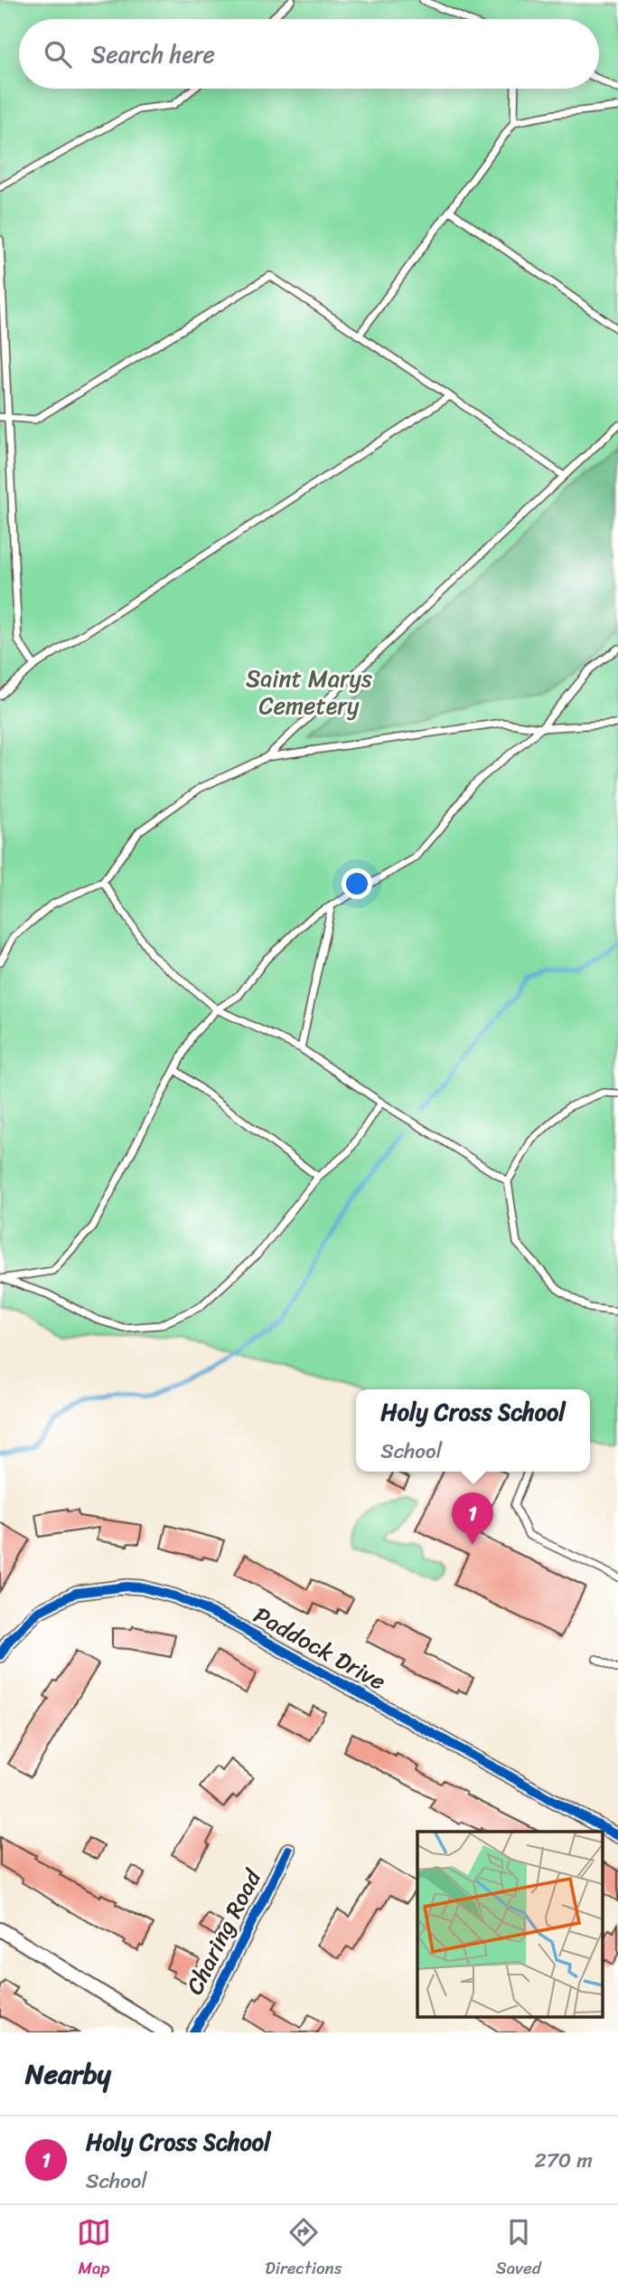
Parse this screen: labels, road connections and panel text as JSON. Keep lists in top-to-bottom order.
{
  "streets": {
    "street": ["Paddock Drive", "Charing Road"]
  },
  "parks": ["Saint Marys Cemetery"],
  "page": {
    "search": "Search here",
    "popup": ["Holy Cross School", "School"],
    "pins": "1",
    "heading": "Nearby",
    "list": [
      {
        "mark": "1",
        "name": "Holy Cross School",
        "note": "School",
        "value": "270 m"
      }
    ],
    "nav": ["Map", "Directions", "Saved"]
  }
}
